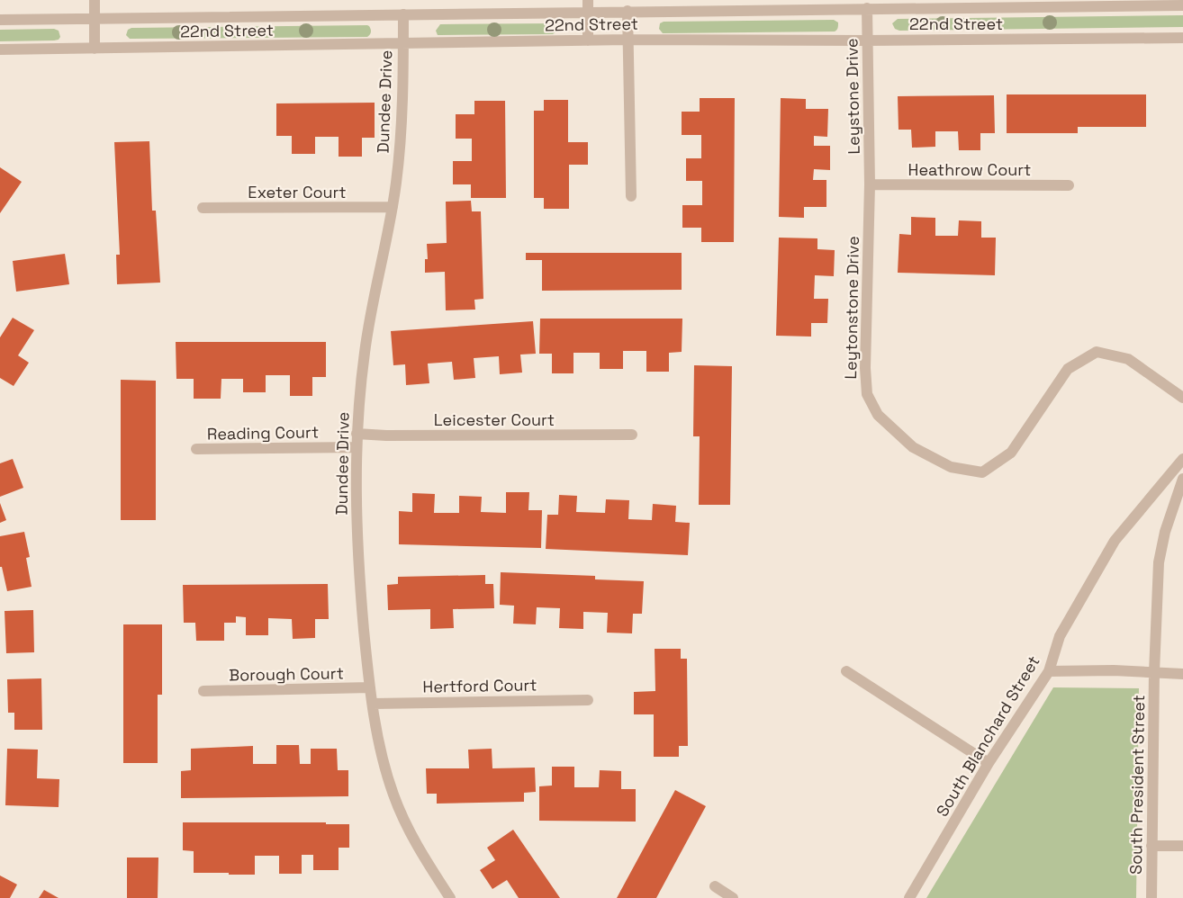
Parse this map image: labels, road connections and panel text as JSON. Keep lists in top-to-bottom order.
{
  "streets": {
    "street": [
      "22nd Street",
      "Leystone Drive",
      "Dundee Drive",
      "Heathrow Court",
      "Exeter Court",
      "Leytonstone Drive",
      "Leicester Court",
      "Reading Court",
      "Borough Court",
      "Hertford Court",
      "South Blanchard Street",
      "South President Street"
    ]
  },
  "crossings": [
    ["22nd Street", "Leystone Drive"],
    ["22nd Street", "Dundee Drive"],
    ["Leystone Drive", "Heathrow Court"],
    ["Leystone Drive", "Leytonstone Drive"],
    ["Dundee Drive", "Exeter Court"],
    ["Dundee Drive", "Leicester Court"],
    ["Dundee Drive", "Reading Court"],
    ["Dundee Drive", "Borough Court"],
    ["Dundee Drive", "Hertford Court"],
    ["Heathrow Court", "Leytonstone Drive"],
    ["South Blanchard Street", "South President Street"]
  ]
}
